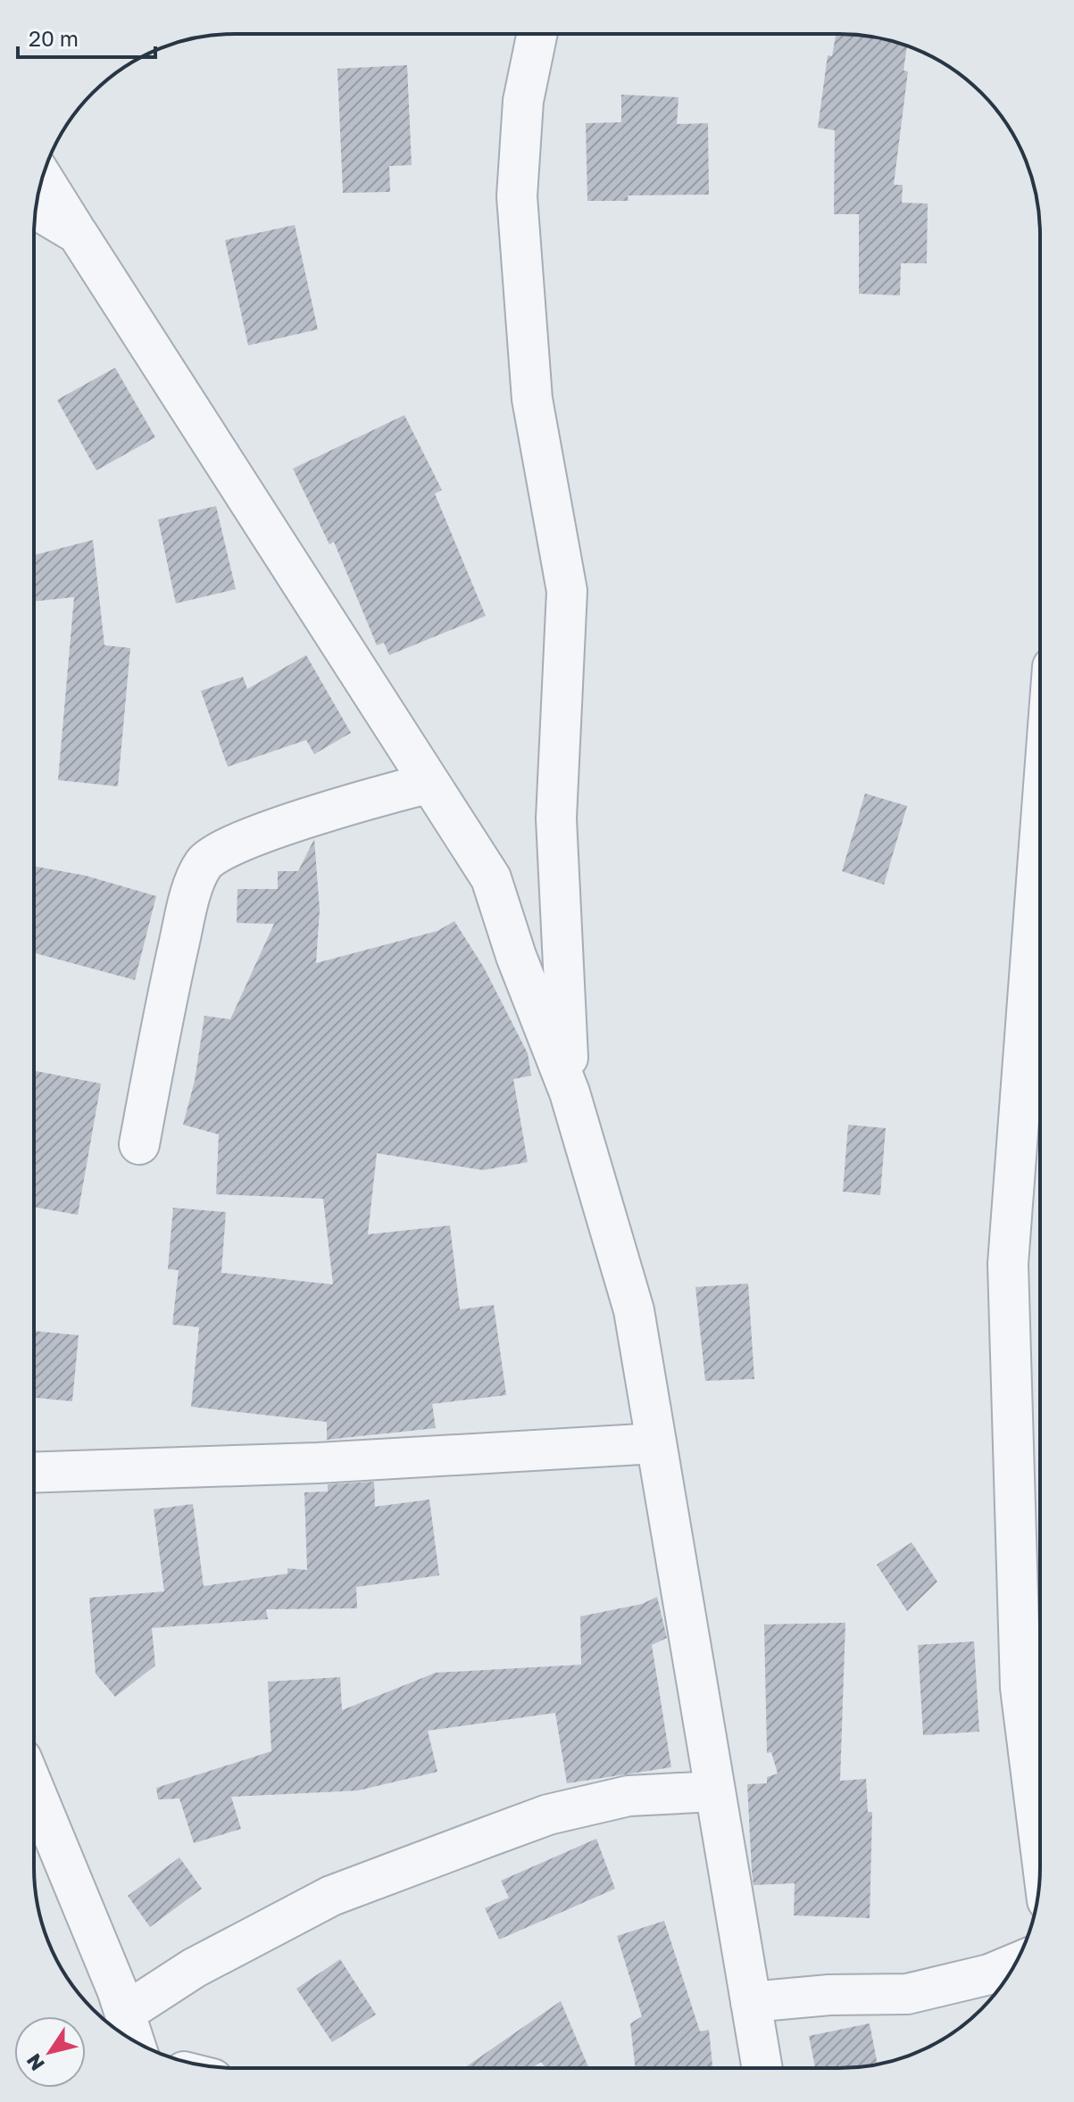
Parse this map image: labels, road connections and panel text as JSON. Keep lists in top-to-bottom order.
{
  "scale_bar": "20 m",
  "north": "bottom left"
}
